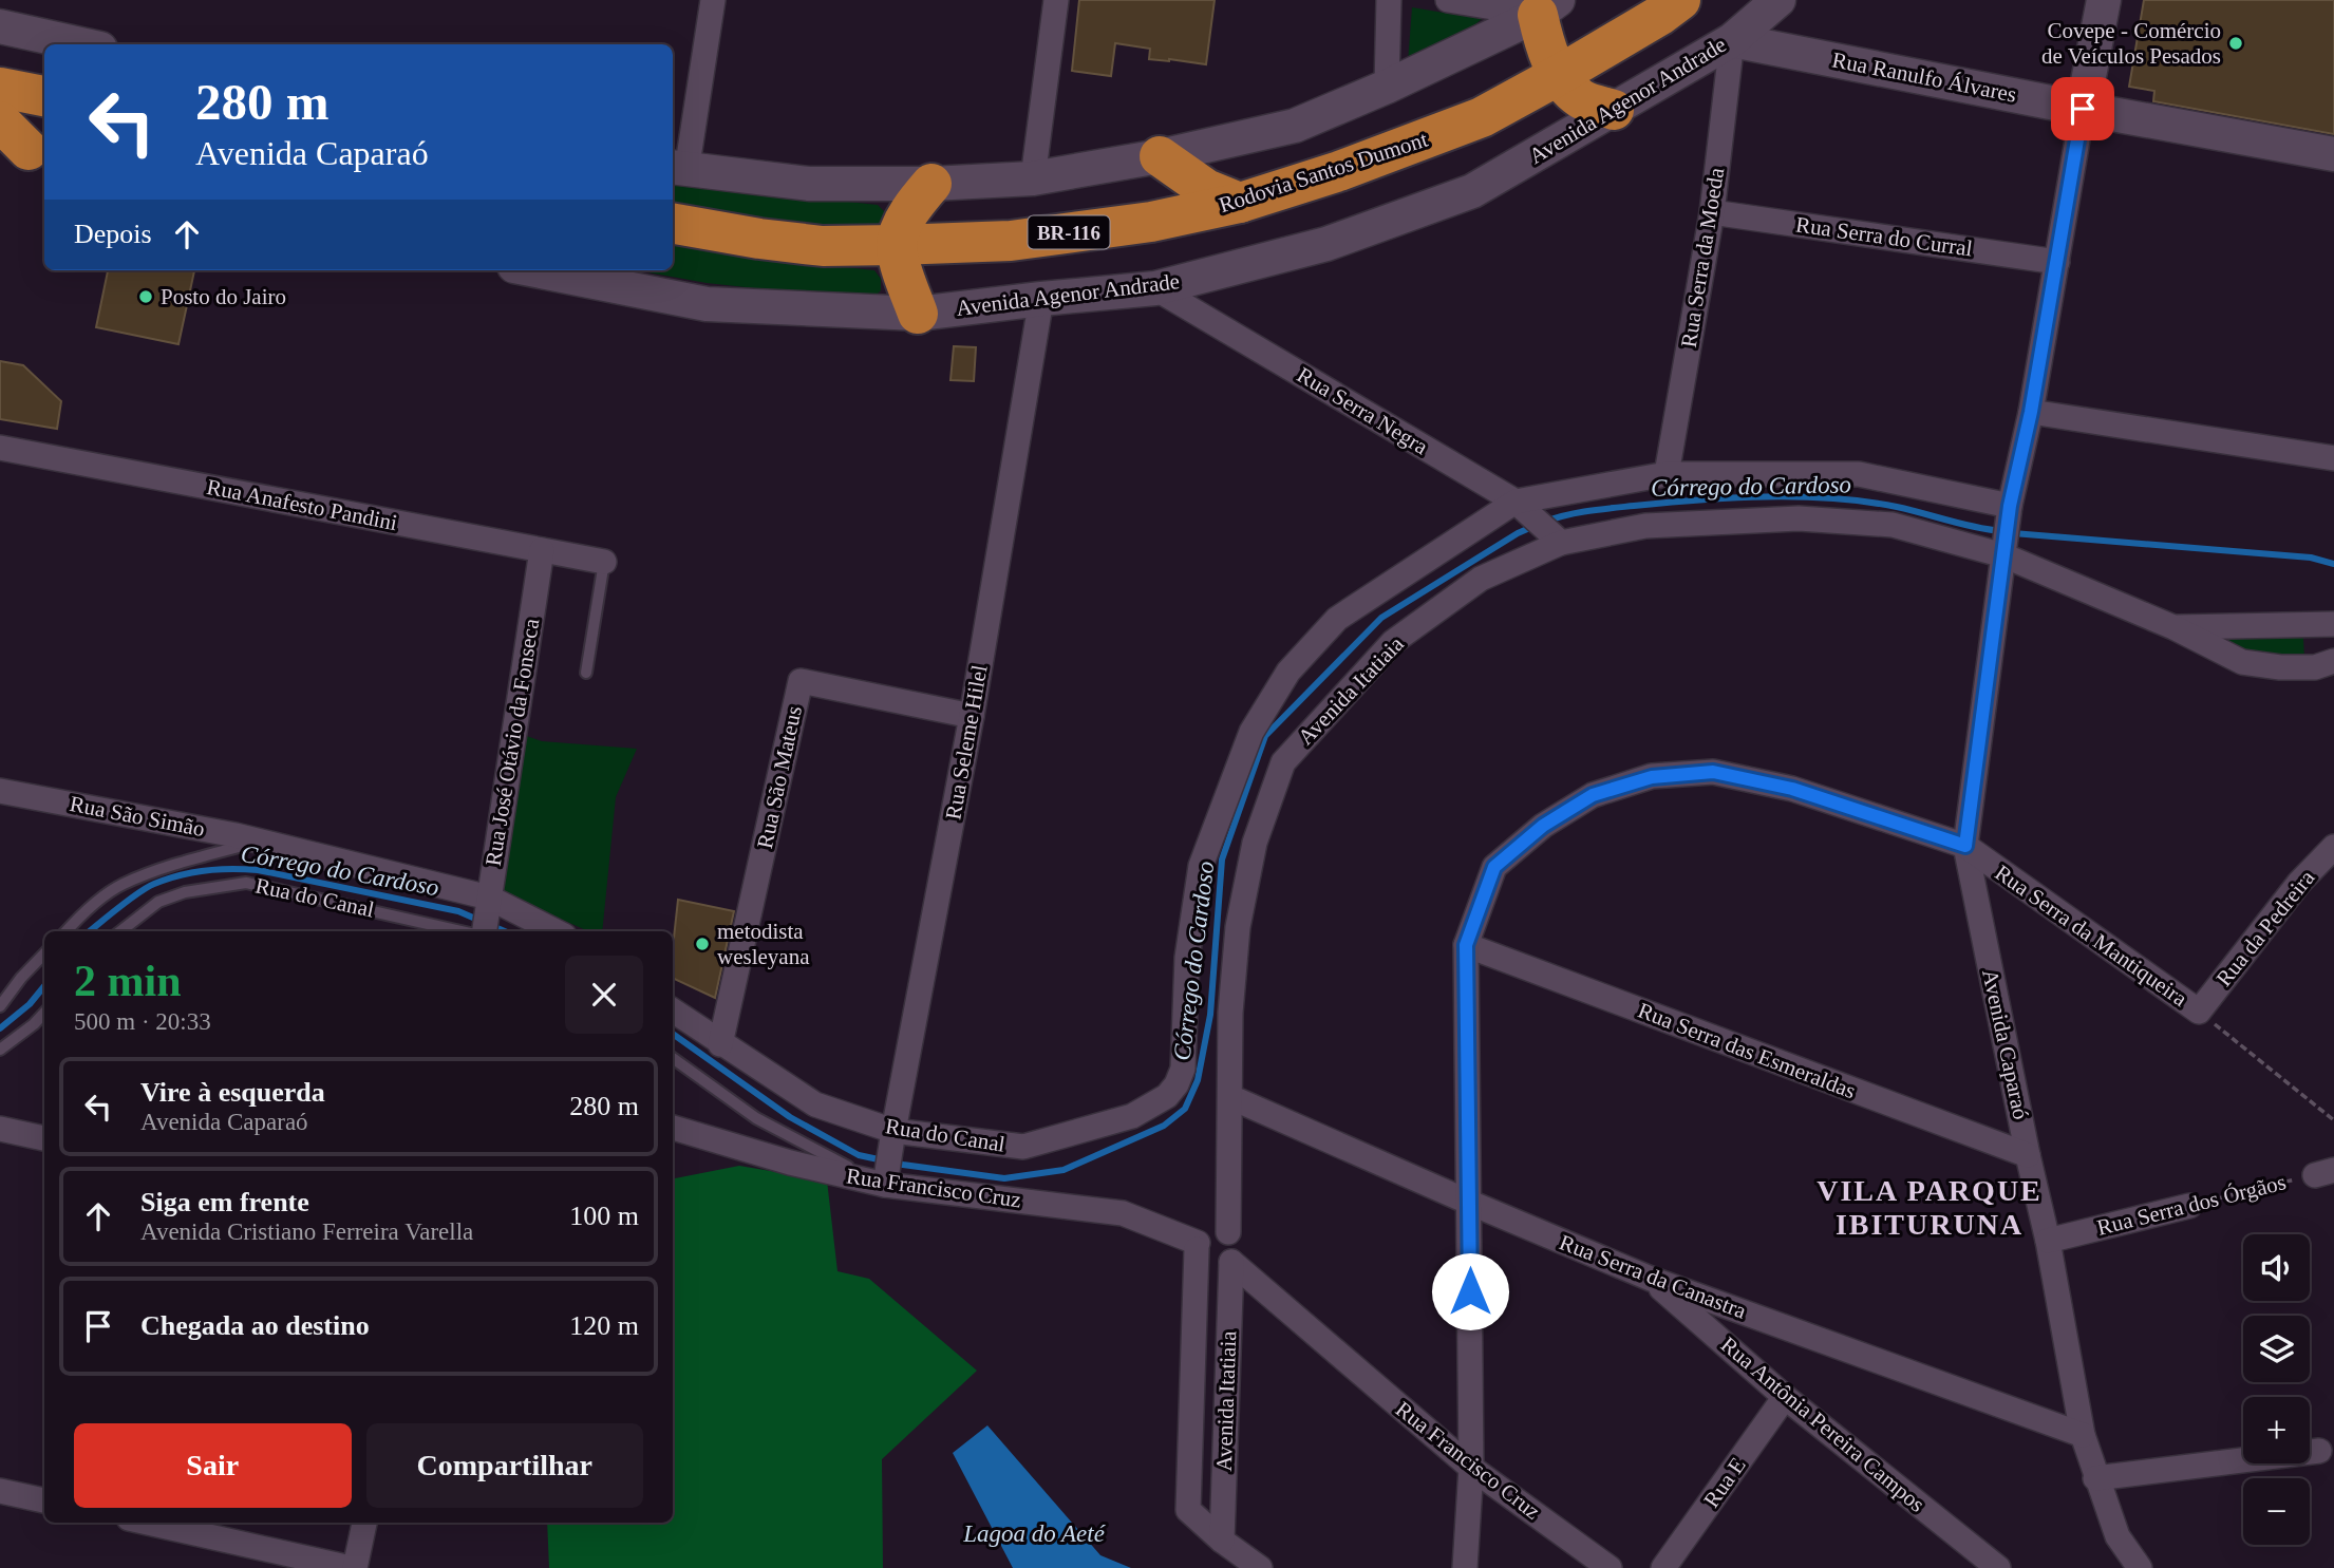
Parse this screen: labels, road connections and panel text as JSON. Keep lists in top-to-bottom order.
{
  "streets": {
    "highway": ["Rodovia Santos Dumont", "BR-116"],
    "main road": ["Rua Ranulfo Álvares", "Avenida Agenor Andrade"],
    "street": [
      "Rua Serra do Curral",
      "Rua Serra da Moeda",
      "Rua Serra Negra",
      "Rua Anafesto Pandini",
      "Avenida Itatiaia",
      "Rua José Otávio da Fonseca",
      "Rua Seleme Hilel",
      "Rua São Mateus",
      "Rua São Simão",
      "Rua do Canal",
      "Rua da Pedreira",
      "Rua Serra da Mantiqueira",
      "Avenida Caparaó",
      "Rua Serra das Esmeraldas",
      "Rua Francisco Cruz",
      "Rua Serra dos Órgãos",
      "Rua Serra da Canastra",
      "Rua Antônia Pereira Campos",
      "Rua E"
    ]
  },
  "crossings": [
    ["Rua Ranulfo Álvares", "Avenida Agenor Andrade"],
    ["Rua Ranulfo Álvares", "Rua Serra da Moeda"],
    ["Rua Ranulfo Álvares", "Avenida Caparaó"],
    ["Avenida Agenor Andrade", "Rua Serra da Moeda"],
    ["Avenida Agenor Andrade", "Rua Serra Negra"],
    ["Avenida Agenor Andrade", "Rua Seleme Hilel"],
    ["Rua Serra do Curral", "Rua Serra da Moeda"],
    ["Rua Serra do Curral", "Avenida Caparaó"],
    ["Rua Serra Negra", "Avenida Itatiaia"],
    ["Rua Serra Negra", "Rua do Canal"],
    ["Rua Anafesto Pandini", "Rua José Otávio da Fonseca"],
    ["Avenida Itatiaia", "Avenida Caparaó"],
    ["Avenida Itatiaia", "Rua Francisco Cruz"],
    ["Avenida Itatiaia", "Rua Serra da Canastra"],
    ["Rua José Otávio da Fonseca", "Rua São Simão"],
    ["Rua Seleme Hilel", "Rua São Mateus"],
    ["Rua Seleme Hilel", "Rua do Canal"],
    ["Rua Seleme Hilel", "Rua Francisco Cruz"],
    ["Rua São Mateus", "Rua do Canal"],
    ["Rua São Simão", "Rua do Canal"],
    ["Rua da Pedreira", "Rua Serra da Mantiqueira"],
    ["Rua Serra da Mantiqueira", "Avenida Caparaó"],
    ["Rua Serra da Mantiqueira", "Rua Serra das Esmeraldas"],
    ["Rua Serra da Mantiqueira", "Rua Francisco Cruz"],
    ["Rua Serra da Mantiqueira", "Rua Serra da Canastra"],
    ["Avenida Caparaó", "Rua Serra das Esmeraldas"],
    ["Avenida Caparaó", "Rua Serra dos Órgãos"],
    ["Avenida Caparaó", "Rua Serra da Canastra"],
    ["Rua Serra da Canastra", "Rua Antônia Pereira Campos"],
    ["Rua Antônia Pereira Campos", "Rua E"]
  ],
  "districts": ["VILA PARQUE IBITURUNA"],
  "water": ["Córrego do Cardoso", "Lagoa do Aeté"],
  "places": ["Covepe - Comércio de Veículos Pesados", "Posto do Jairo", "metodista wesleyana"],
  "page": {
    "turn": ["280 m", "Avenida Caparaó"],
    "then": "Depois",
    "heading": ["2 min", "500 m · 20:33"],
    "list": [
      {
        "name": "Vire à esquerda",
        "note": "Avenida Caparaó",
        "value": "280 m"
      },
      {
        "name": "Siga em frente",
        "note": "Avenida Cristiano Ferreira Varella",
        "value": "100 m"
      },
      {
        "name": "Chegada ao destino",
        "value": "120 m"
      }
    ],
    "map_buttons": ["+", "−"],
    "buttons": ["Sair", "Compartilhar"]
  }
}
